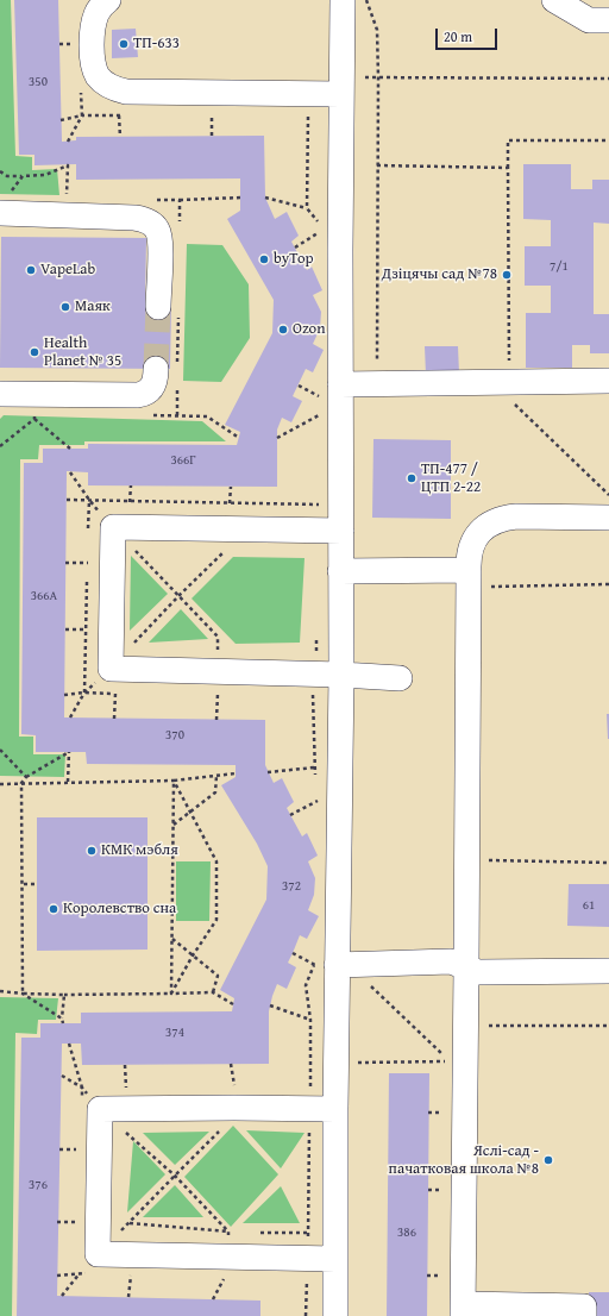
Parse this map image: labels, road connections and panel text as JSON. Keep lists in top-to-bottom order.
{
  "places": [
    "ТП-633",
    "byTop",
    "VapeLab",
    "Дзіцячы сад №78",
    "Маяк",
    "Ozon",
    "Health Planet № 35",
    "ТП-477 / ЦТП 2-22",
    "КМК мэбля",
    "Королевство сна",
    "Яслі-сад - пачатковая школа №8"
  ],
  "house_numbers": [
    "350",
    "7/1",
    "366Г",
    "366А",
    "370",
    "372",
    "61",
    "374",
    "376",
    "386"
  ],
  "scale_bar": "20 m"
}
